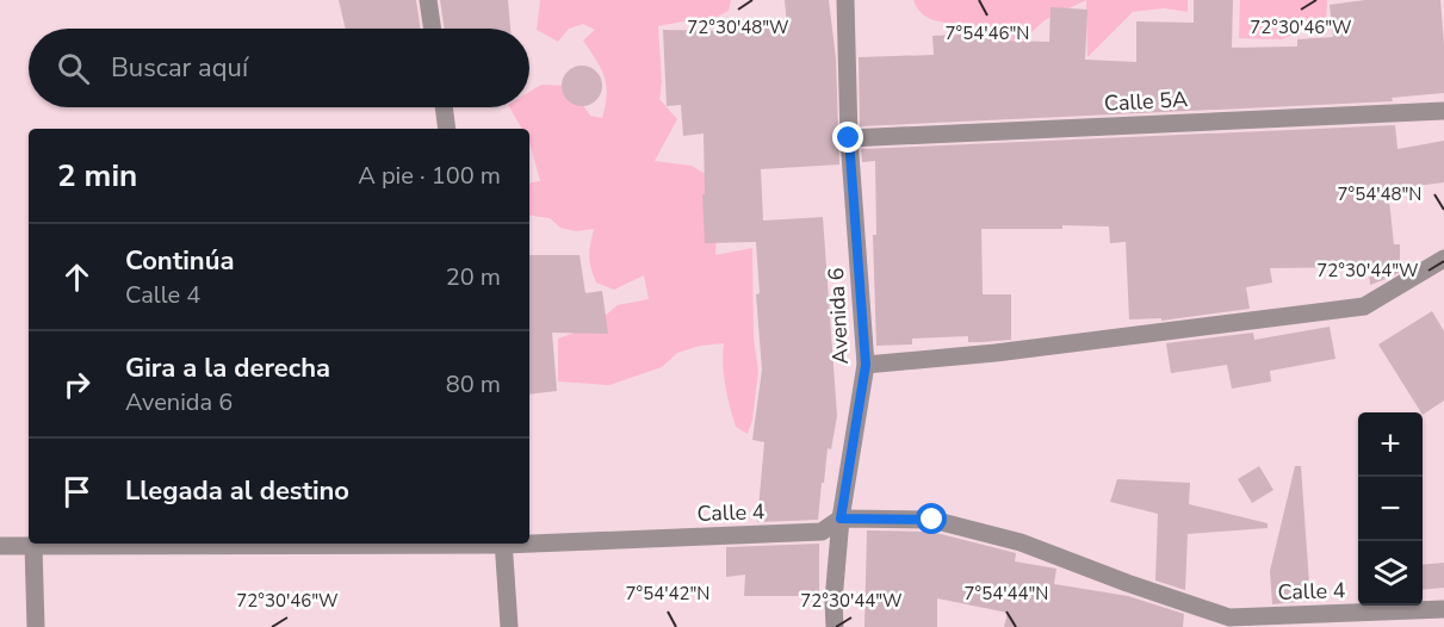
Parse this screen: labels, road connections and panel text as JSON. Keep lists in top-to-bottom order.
{
  "streets": {
    "street": ["Calle 5A", "Avenida 6", "Calle 4"]
  },
  "crossings": [
    ["Calle 5A", "Avenida 6"],
    ["Avenida 6", "Calle 4"]
  ],
  "page": {
    "search": "Buscar aquí",
    "heading": ["2 min", "A pie · 100 m"],
    "list": [
      ["Continúa", "Calle 4", "20 m"],
      ["Gira a la derecha", "Avenida 6", "80 m"],
      "Llegada al destino"
    ],
    "map_buttons": ["+", "−"]
  },
  "coordinates": [
    "72°30'48\"W",
    "72°30'46\"W",
    "7°54'46\"N",
    "7°54'48\"N",
    "72°30'44\"W",
    "7°54'42\"N",
    "7°54'44\"N"
  ]
}
